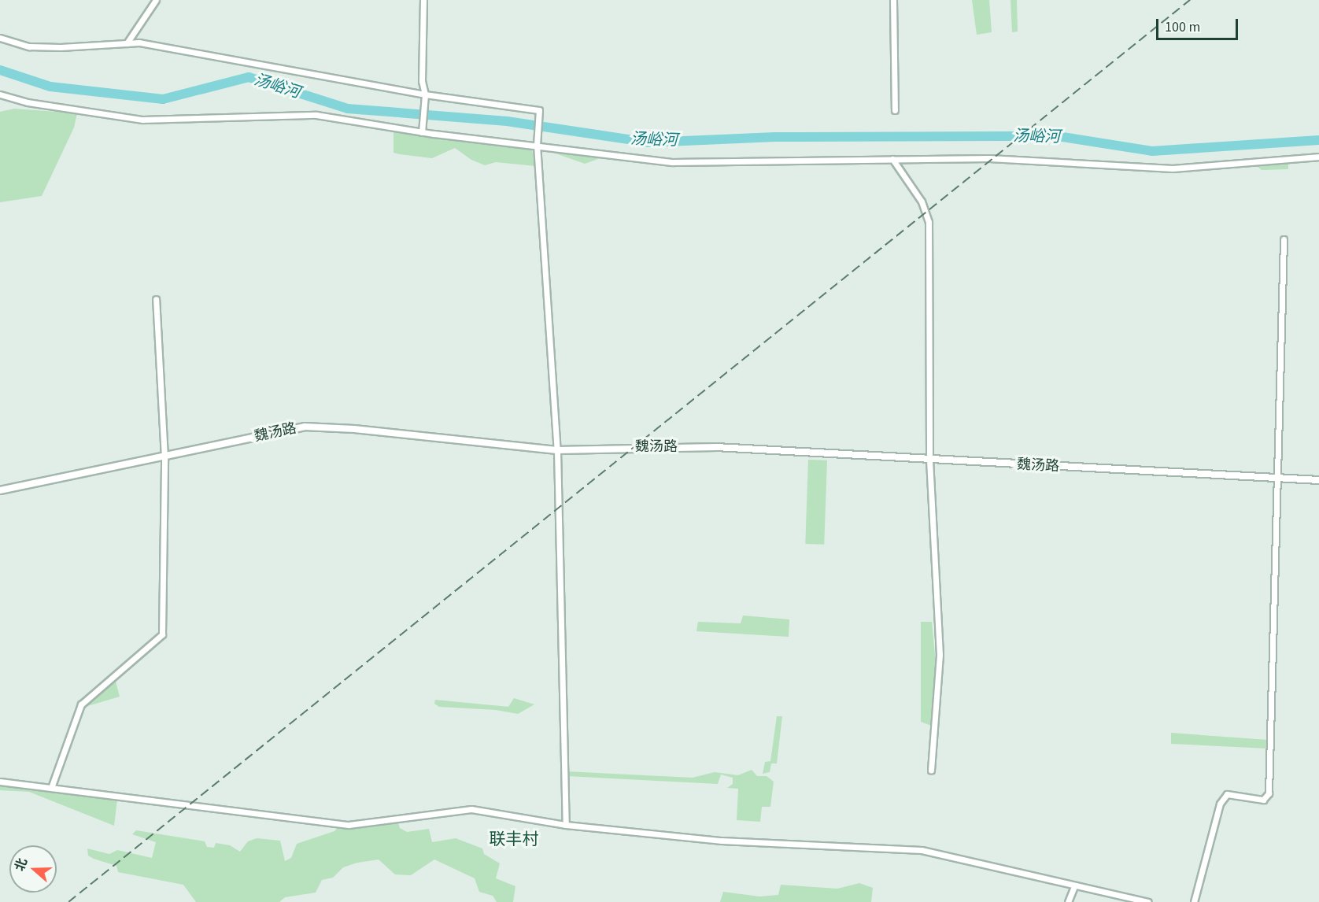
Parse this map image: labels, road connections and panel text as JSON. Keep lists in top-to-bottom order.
{
  "streets": {
    "street": ["魏汤路"]
  },
  "districts": ["联丰村"],
  "water": ["汤峪河"],
  "scale_bar": "100 m",
  "north": "left"
}
